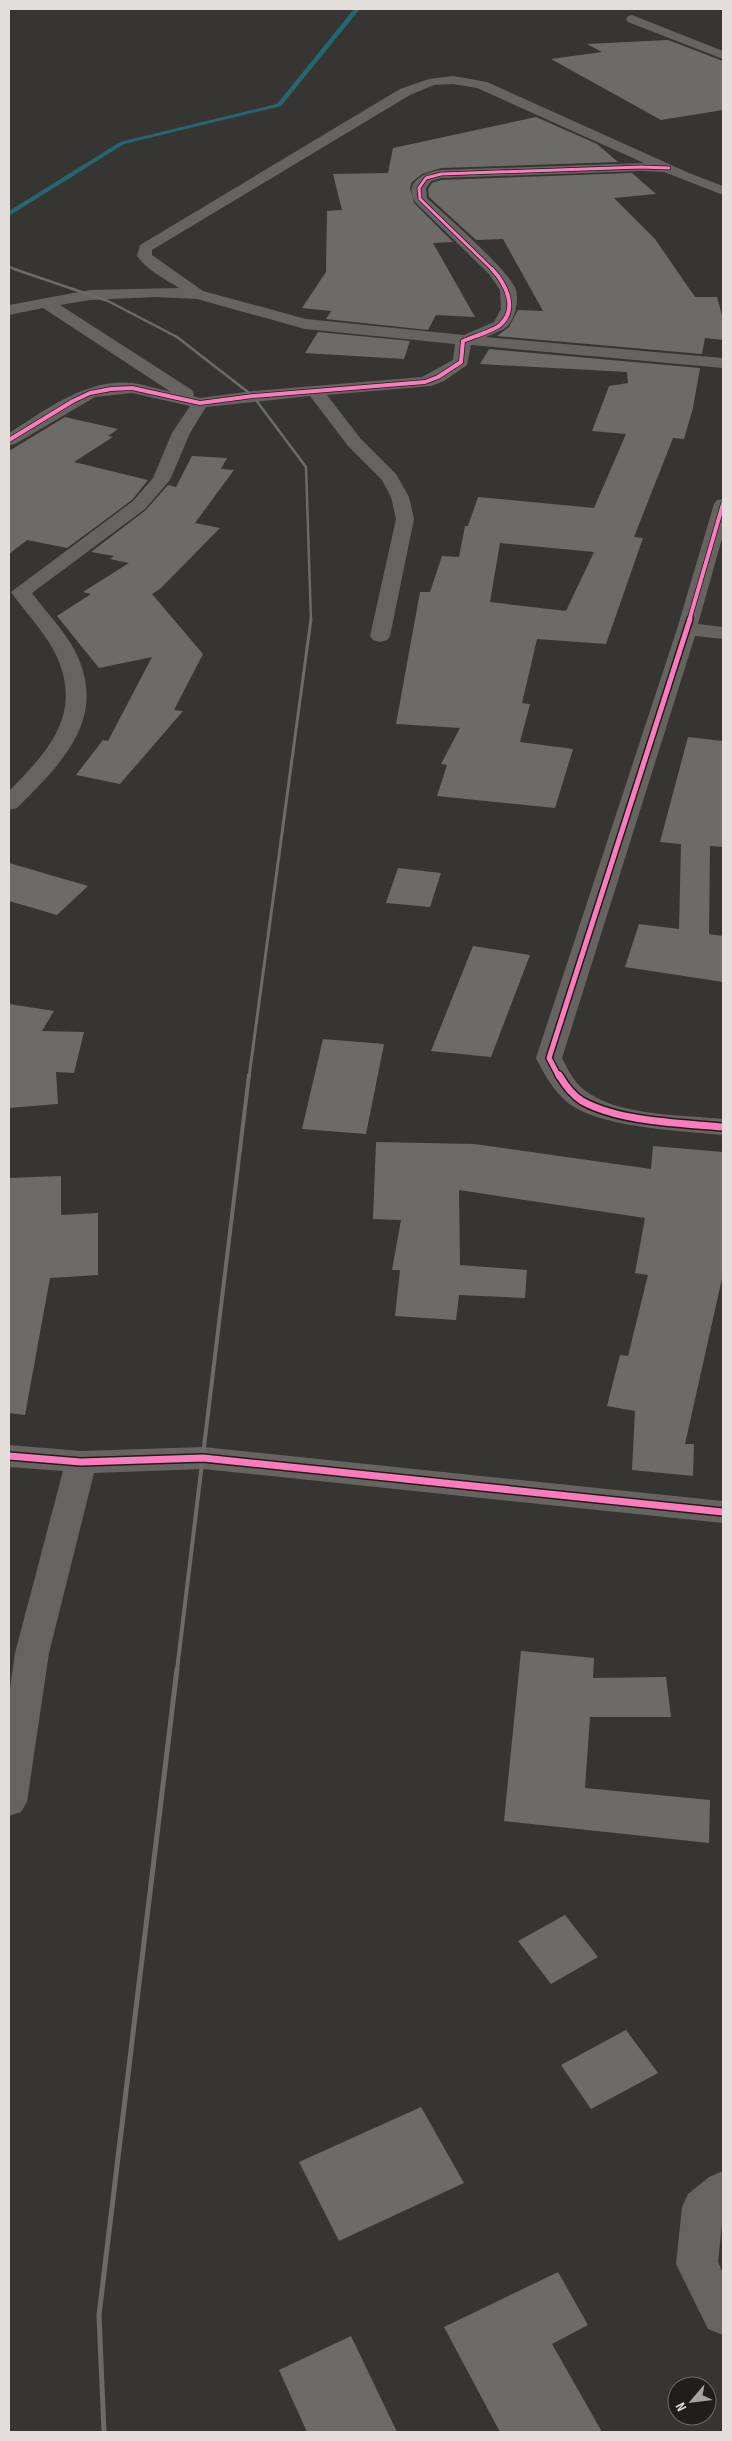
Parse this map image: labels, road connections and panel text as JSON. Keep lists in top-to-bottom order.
{
  "north": "bottom left"
}
